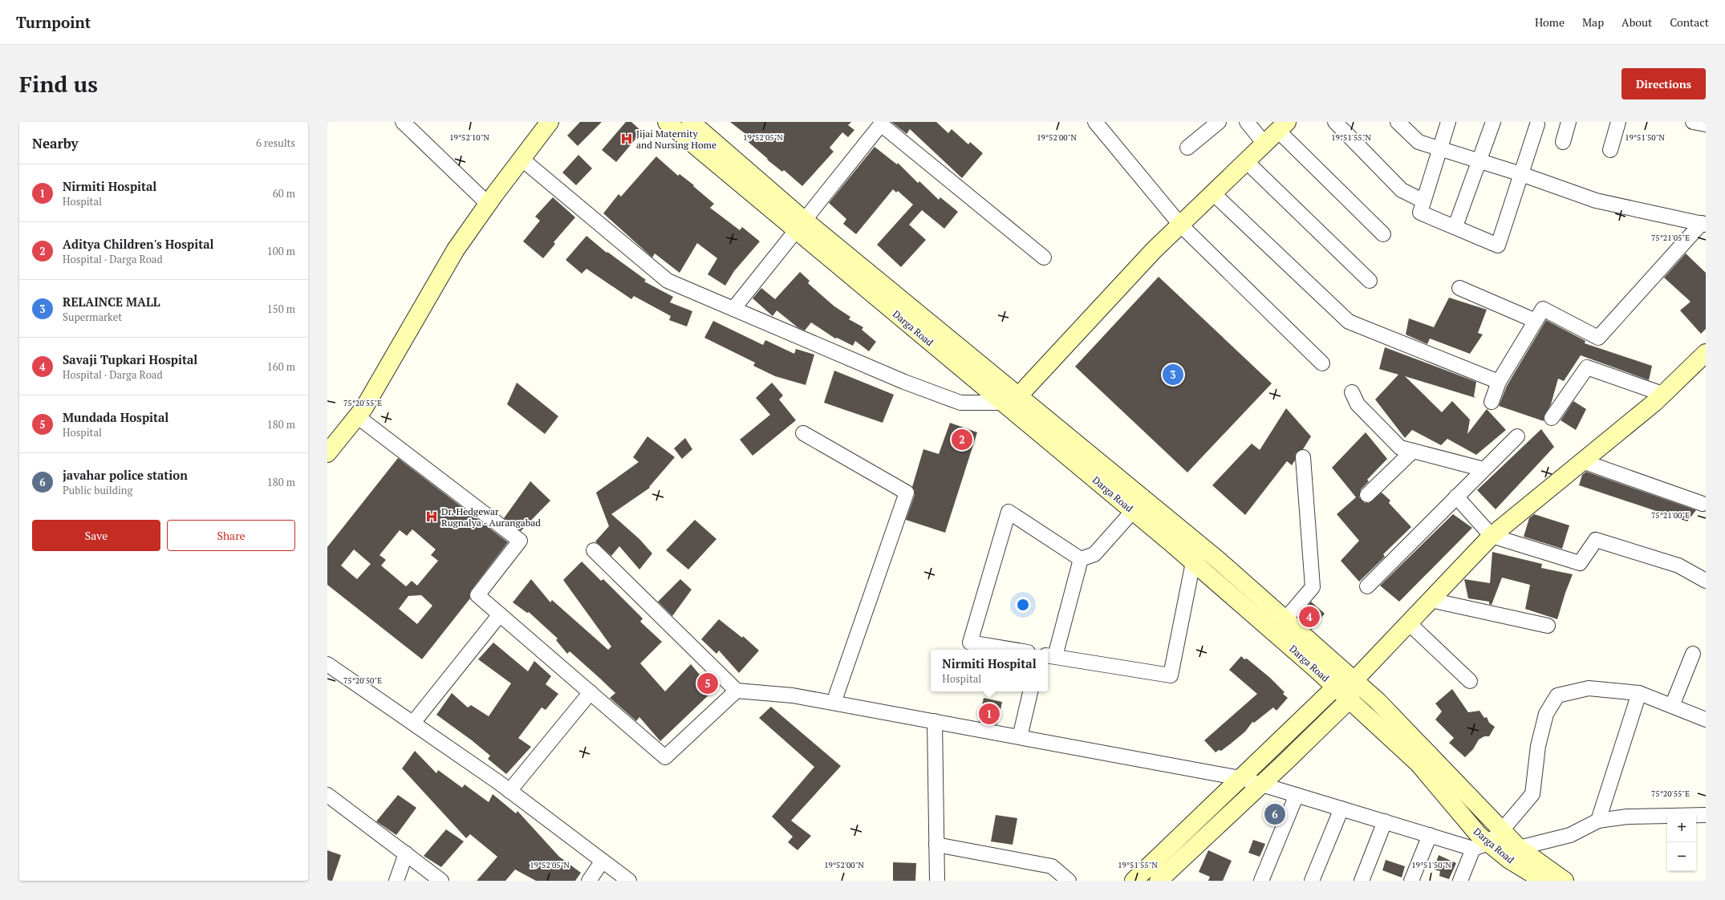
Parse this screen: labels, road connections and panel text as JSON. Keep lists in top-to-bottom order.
{
  "streets": {
    "main road": ["Darga Road"]
  },
  "places": {
    "hospital": ["Jijai Maternity and Nursing Home", "Dr. Hedgewar Rugnalya - Aurangabad"]
  },
  "page": {
    "header": "Turnpoint",
    "nav": [
      "Home",
      "Map",
      "About",
      "Contact"
    ],
    "buttons": [
      "Directions",
      ["Save", "Share"]
    ],
    "title": "Find us",
    "heading": ["Nearby", "6 results"],
    "list": [
      {
        "mark": "1",
        "name": "Nirmiti Hospital",
        "note": "Hospital",
        "value": "60 m"
      },
      {
        "mark": "2",
        "name": "Aditya Children's Hospital",
        "note": "Hospital · Darga Road",
        "value": "100 m"
      },
      {
        "mark": "3",
        "name": "RELAINCE MALL",
        "note": "Supermarket",
        "value": "150 m"
      },
      {
        "mark": "4",
        "name": "Savaji Tupkari Hospital",
        "note": "Hospital · Darga Road",
        "value": "160 m"
      },
      {
        "mark": "5",
        "name": "Mundada Hospital",
        "note": "Hospital",
        "value": "180 m"
      },
      {
        "mark": "6",
        "name": "javahar police station",
        "note": "Public building",
        "value": "180 m"
      }
    ],
    "pins": [
      "3",
      "2",
      "4",
      "5",
      "1",
      "6"
    ],
    "popup": ["Nirmiti Hospital", "Hospital"],
    "map_buttons": ["+", "−"]
  },
  "coordinates": [
    "19°52'10\"N",
    "19°52'05\"N",
    "19°52'00\"N",
    "19°51'55\"N",
    "19°51'50\"N",
    "75°21'05\"E",
    "75°20'55\"E",
    "75°21'00\"E",
    "75°20'50\"E"
  ]
}
